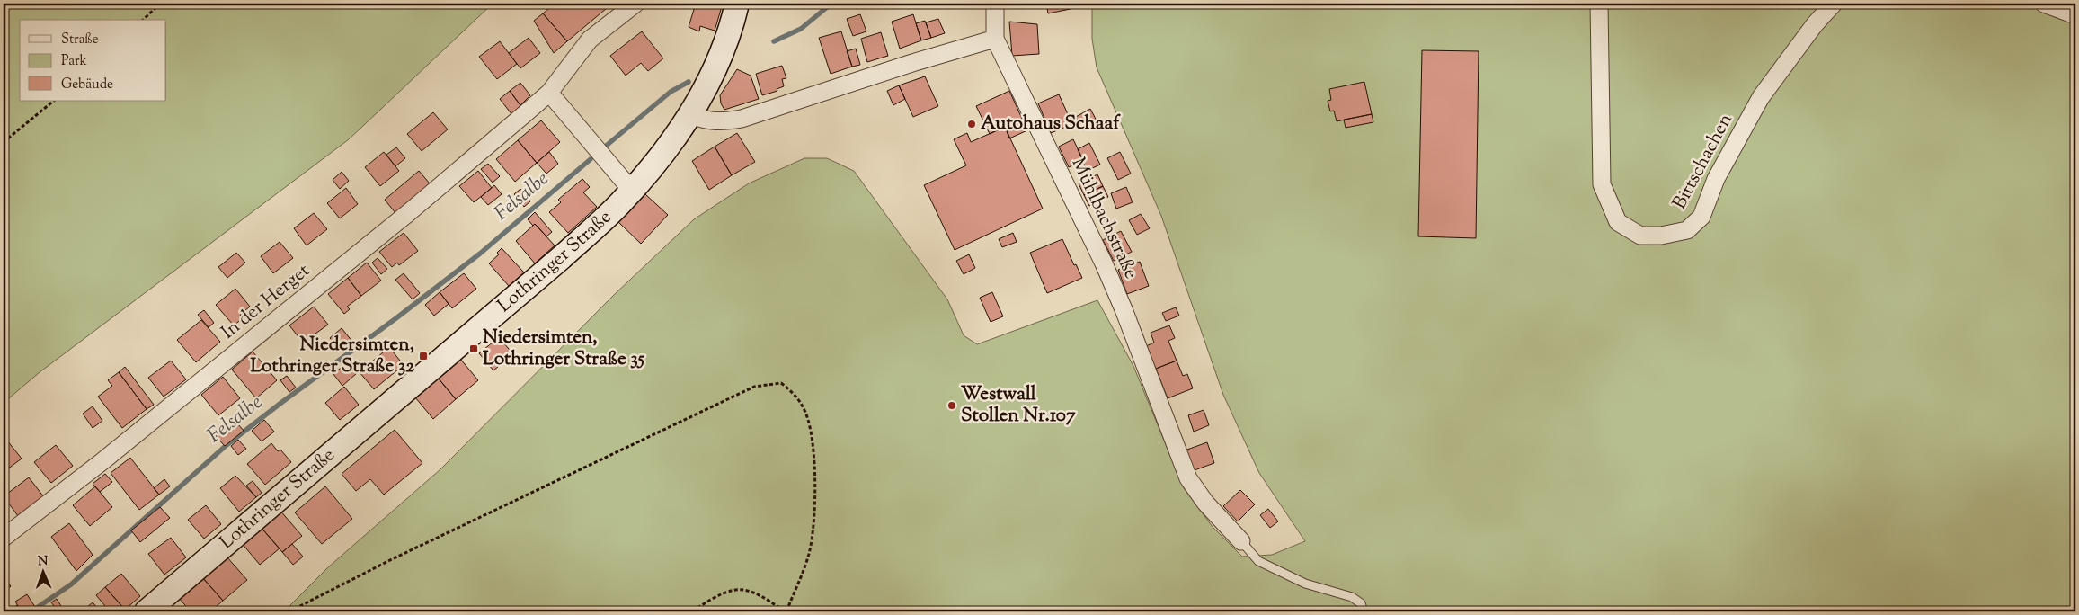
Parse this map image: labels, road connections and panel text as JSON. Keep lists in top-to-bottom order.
{
  "streets": {
    "main road": ["Lothringer Straße"],
    "street": ["Bittschachen", "Mühlbachstraße", "In der Herget"]
  },
  "water": ["Felsalbe"],
  "places": {
    "other": ["Autohaus Schaaf", "Westwall Stollen Nr.107"],
    "transit": ["Niedersimten, Lothringer Straße 35", "Niedersimten, Lothringer Straße 32"]
  },
  "legend": ["Straße", "Park", "Gebäude"],
  "north": "top"
}
